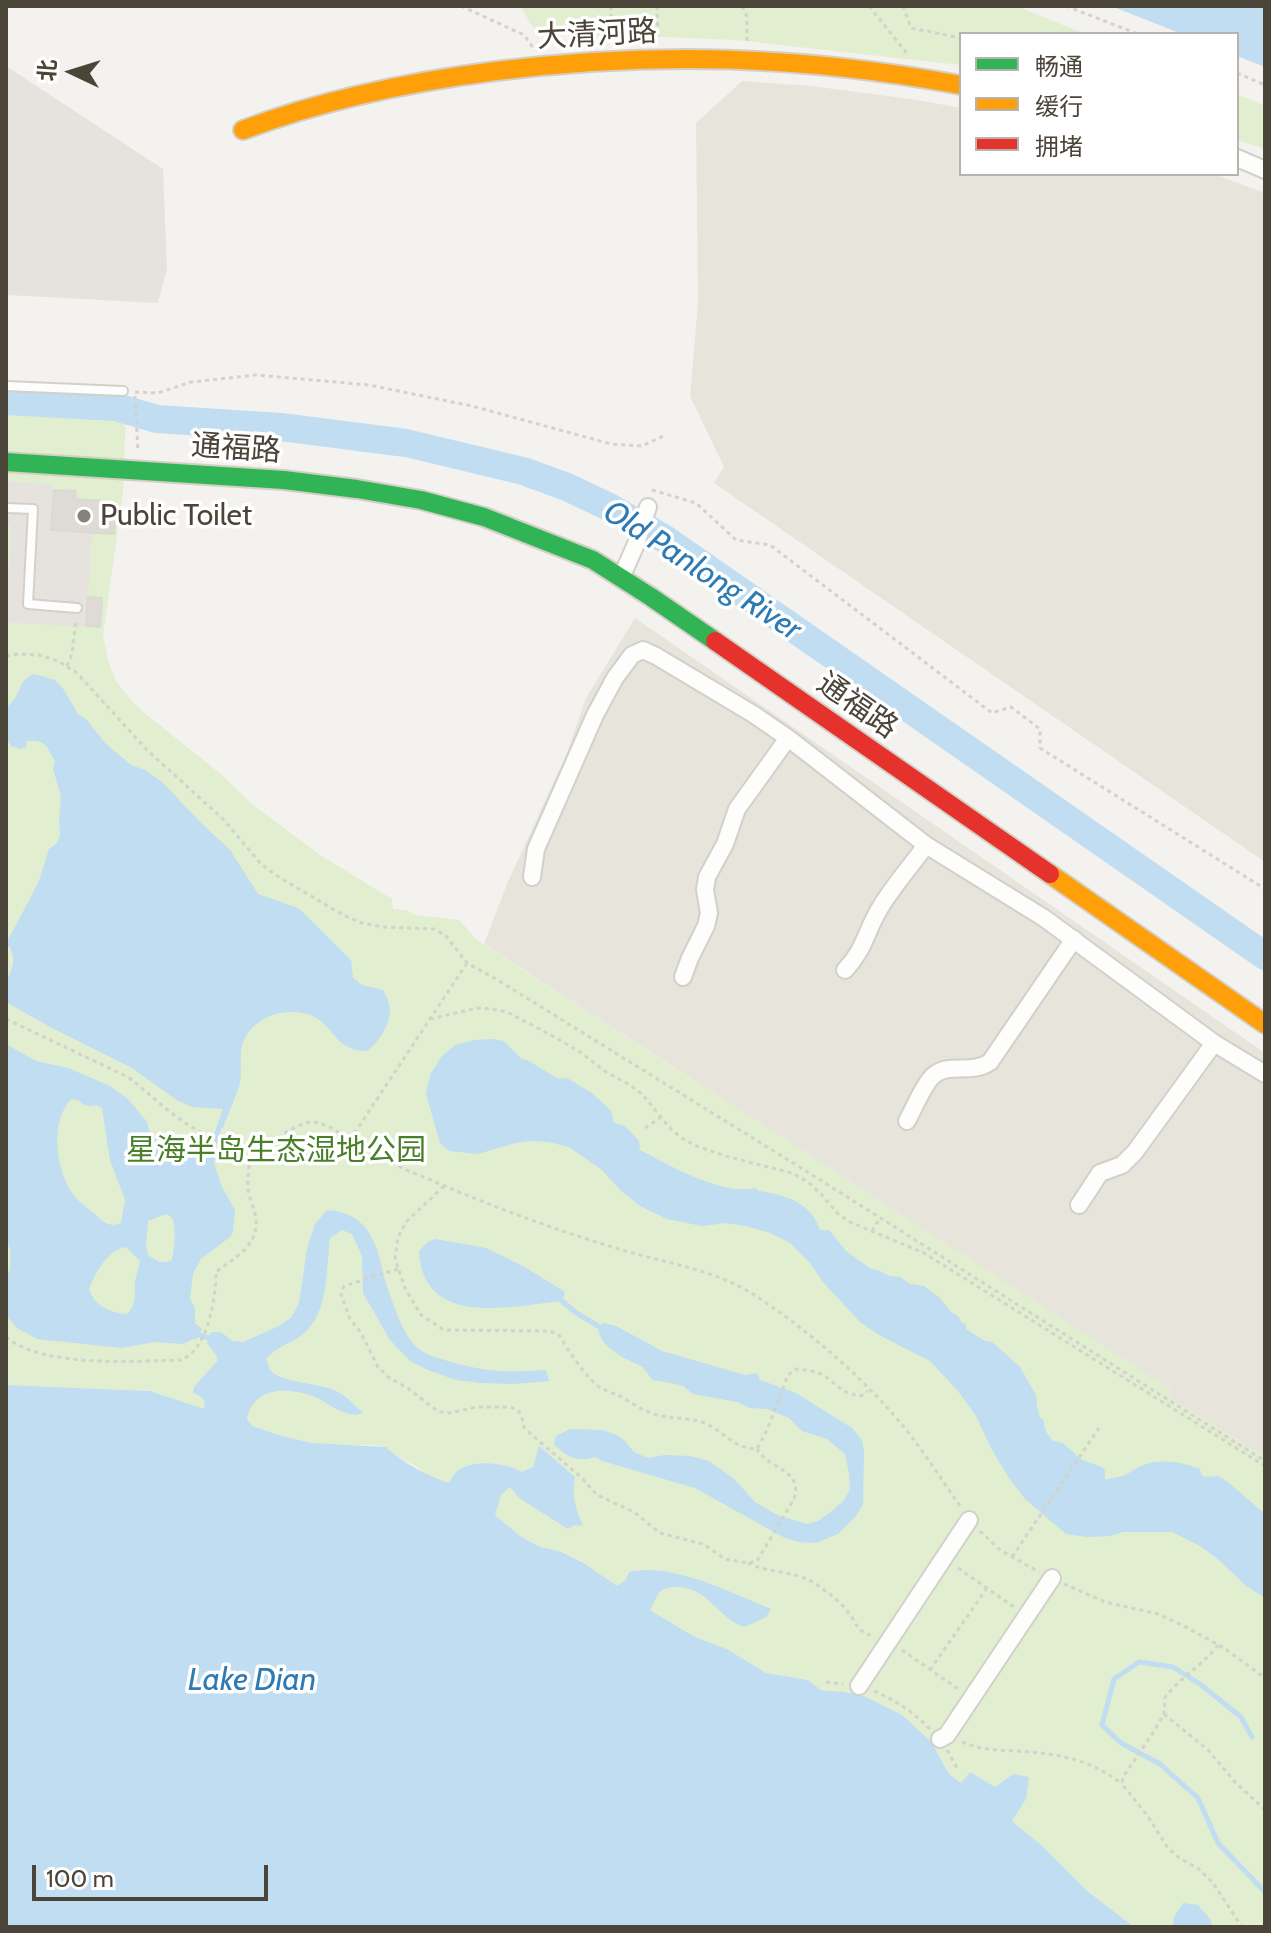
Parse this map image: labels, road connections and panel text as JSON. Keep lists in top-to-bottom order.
{
  "streets": {
    "street": ["大清河路", "通福路"]
  },
  "water": ["Old Panlong River", "Lake Dian"],
  "parks": ["星海半岛生态湿地公园"],
  "places": ["Public Toilet"],
  "legend": ["畅通", "缓行", "拥堵"],
  "scale_bar": "100 m",
  "north": "left"
}
